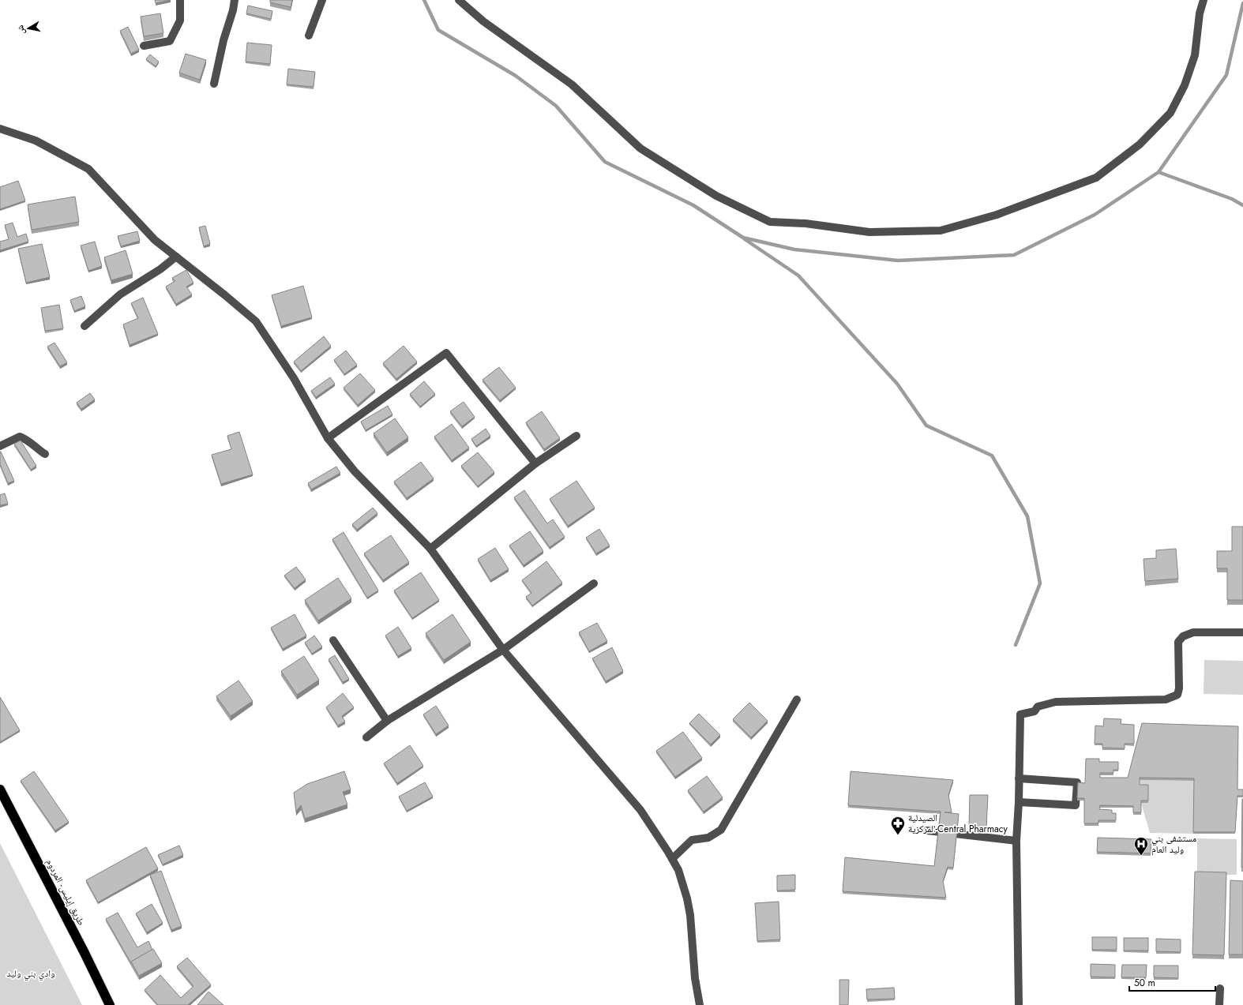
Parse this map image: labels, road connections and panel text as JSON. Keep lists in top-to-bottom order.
{
  "streets": {
    "highway": ["طريق إيليس- المردوم"]
  },
  "parks": ["وادي بني وليد"],
  "places": {
    "pharmacy": ["الصيدلية المركزية-Central Pharmacy"],
    "hospital": ["مستشفى بني وليد العام"]
  },
  "scale_bar": "50 m",
  "north": "left"
}
